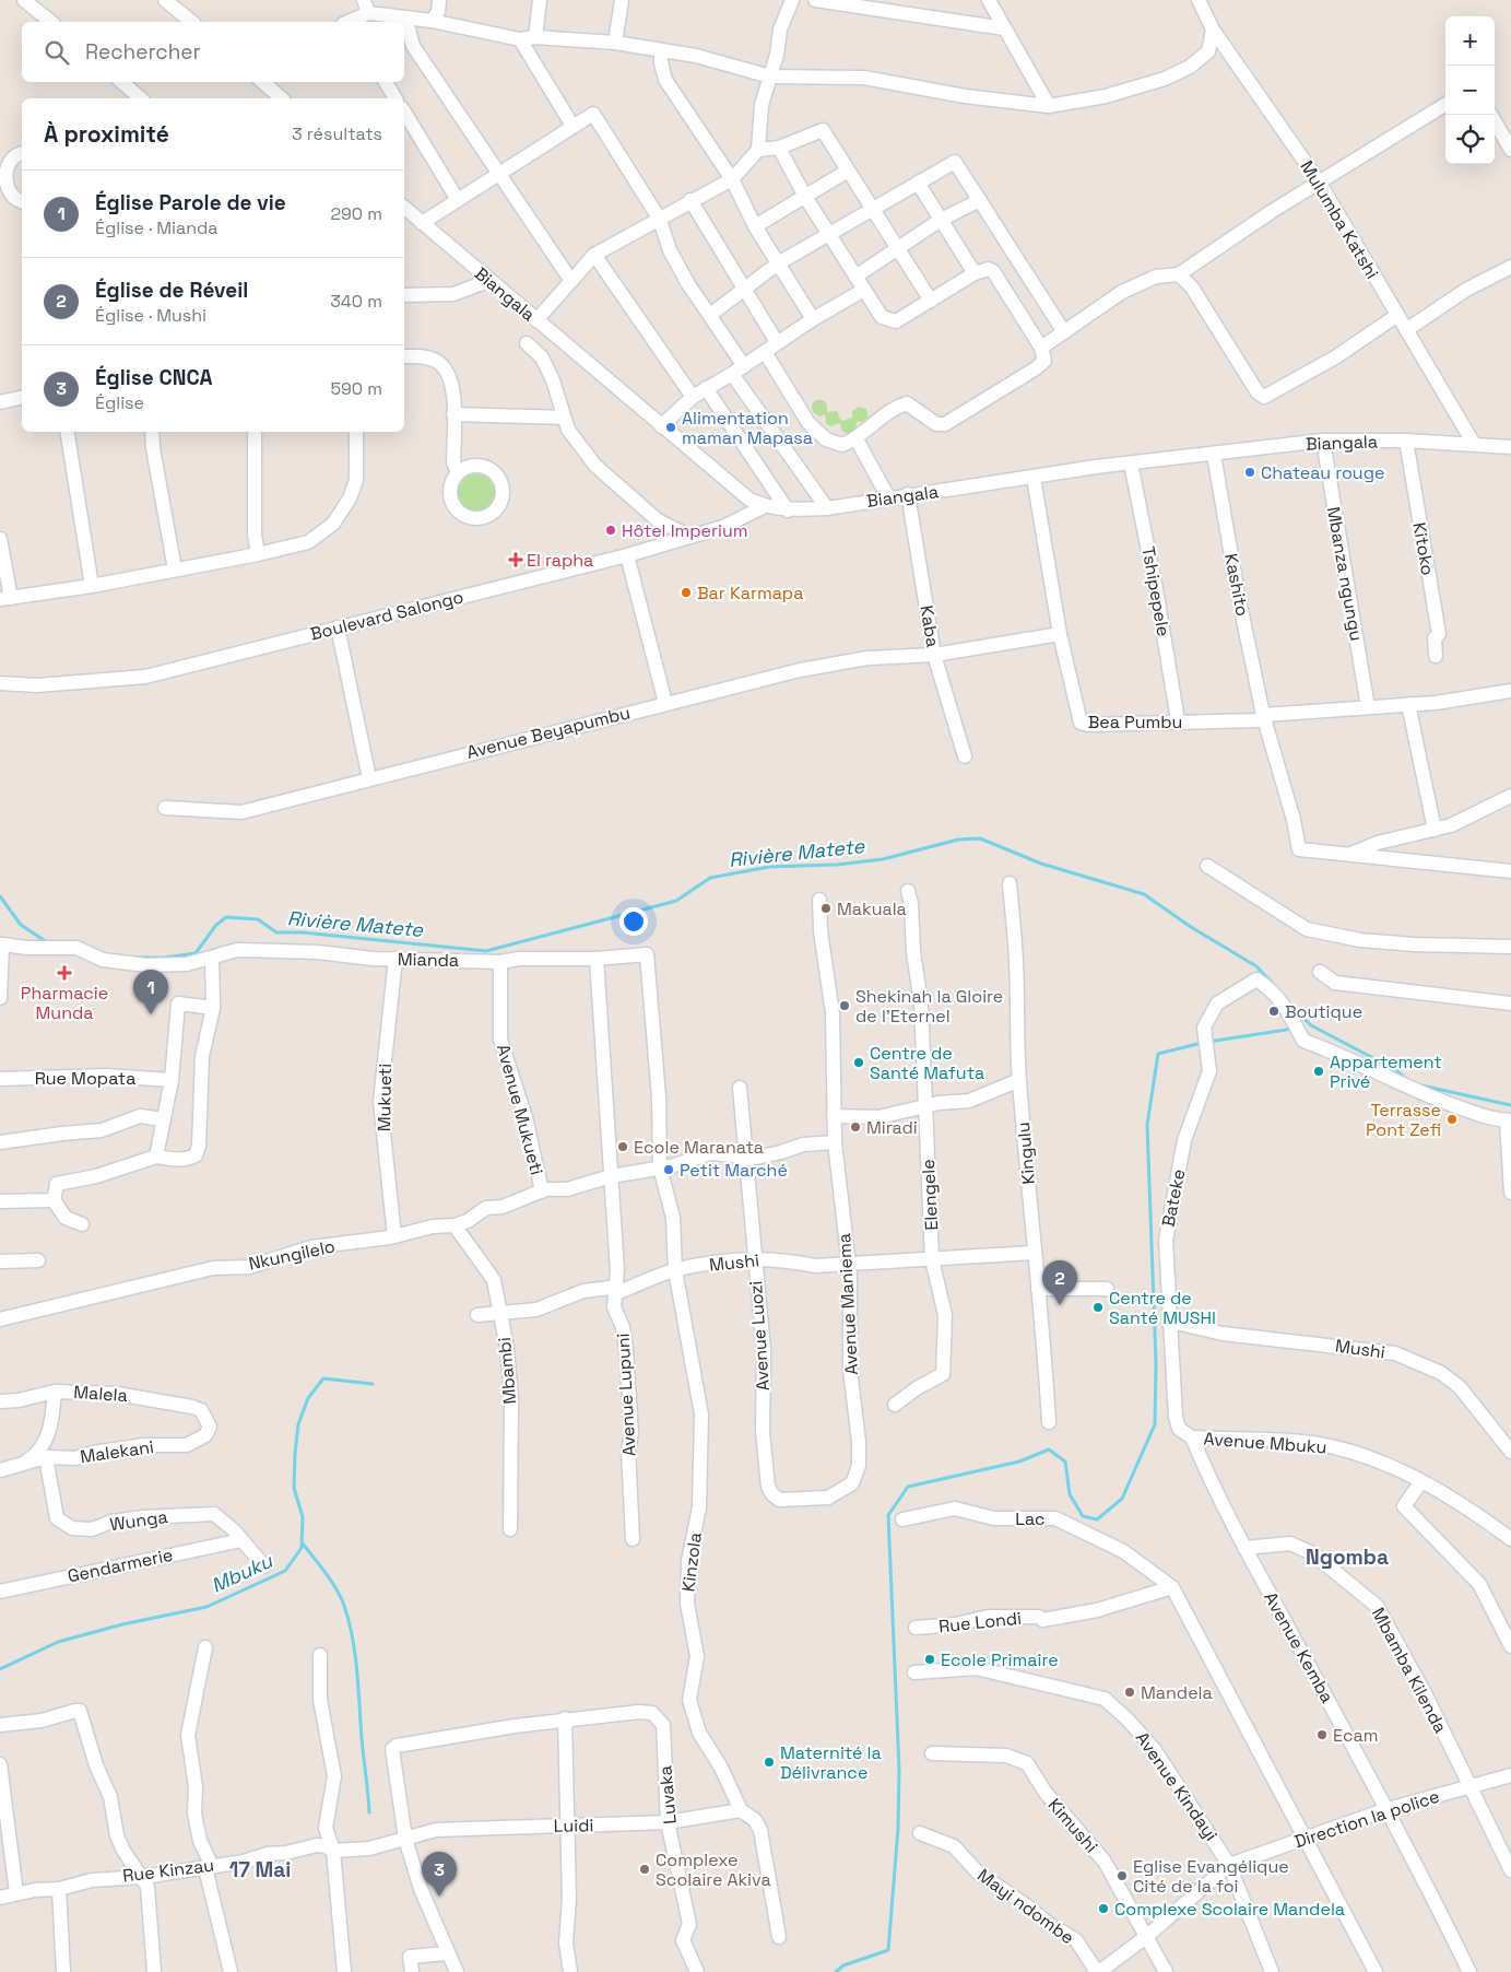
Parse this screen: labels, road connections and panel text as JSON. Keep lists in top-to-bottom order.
{
  "streets": {
    "street": [
      "Mulumba Katshi",
      "Biangala",
      "Kitoko",
      "Mbanza ngungu",
      "Kashito",
      "Tshipepele",
      "Boulevard Salongo",
      "Kaba",
      "Bea Pumbu",
      "Avenue Beyapumbu",
      "Mianda",
      "Rue Mopata",
      "Mukueti",
      "Avenue Mukueti",
      "Kingulu",
      "Elengele",
      "Bateke",
      "Nkungilelo",
      "Mushi",
      "Avenue Maniema",
      "Avenue Luozi",
      "Mbambi",
      "Malela",
      "Avenue Lupuni",
      "Avenue Mbuku",
      "Malekani",
      "Lac",
      "Wunga",
      "Kinzola",
      "Gendarmerie",
      "Rue Londi",
      "Avenue Kemba",
      "Mbamba Kilenda",
      "Avenue Kindayi",
      "Luvaka",
      "Direction la police",
      "Luidi",
      "Kimushi",
      "Rue Kinzau",
      "Mayi ndombe"
    ]
  },
  "crossings": [
    ["Mulumba Katshi", "Biangala"],
    ["Biangala", "Kitoko"],
    ["Biangala", "Mbanza ngungu"],
    ["Biangala", "Kashito"],
    ["Biangala", "Tshipepele"],
    ["Biangala", "Boulevard Salongo"],
    ["Biangala", "Kaba"],
    ["Biangala", "Bea Pumbu"],
    ["Mbanza ngungu", "Bea Pumbu"],
    ["Kashito", "Bea Pumbu"],
    ["Tshipepele", "Bea Pumbu"],
    ["Kaba", "Avenue Beyapumbu"],
    ["Bea Pumbu", "Avenue Beyapumbu"],
    ["Mianda", "Mukueti"],
    ["Mianda", "Avenue Mukueti"],
    ["Mianda", "Nkungilelo"],
    ["Mianda", "Avenue Lupuni"],
    ["Mianda", "Kinzola"],
    ["Mukueti", "Nkungilelo"],
    ["Avenue Mukueti", "Nkungilelo"],
    ["Kingulu", "Mushi"],
    ["Elengele", "Mushi"],
    ["Bateke", "Mushi"],
    ["Bateke", "Avenue Mbuku"],
    ["Bateke", "Avenue Kemba"],
    ["Nkungilelo", "Avenue Maniema"],
    ["Nkungilelo", "Avenue Luozi"],
    ["Nkungilelo", "Mbambi"],
    ["Nkungilelo", "Avenue Lupuni"],
    ["Nkungilelo", "Kinzola"],
    ["Mushi", "Avenue Maniema"],
    ["Mushi", "Avenue Luozi"],
    ["Mushi", "Mbambi"],
    ["Mushi", "Avenue Lupuni"],
    ["Mushi", "Kinzola"],
    ["Avenue Maniema", "Avenue Luozi"],
    ["Malela", "Malekani"],
    ["Avenue Mbuku", "Avenue Kemba"],
    ["Malekani", "Wunga"],
    ["Lac", "Rue Londi"],
    ["Wunga", "Gendarmerie"],
    ["Kinzola", "Luidi"],
    ["Avenue Kemba", "Mbamba Kilenda"],
    ["Avenue Kemba", "Direction la police"],
    ["Mbamba Kilenda", "Direction la police"],
    ["Avenue Kindayi", "Direction la police"],
    ["Luvaka", "Luidi"],
    ["Direction la police", "Kimushi"],
    ["Direction la police", "Mayi ndombe"],
    ["Luidi", "Rue Kinzau"]
  ],
  "districts": ["Ngomba", "17 Mai"],
  "water": ["Rivière Matete", "Mbuku"],
  "places": {
    "other": [
      "Alimentation maman Mapasa",
      "Chateau rouge",
      "Hôtel Imperium",
      "Bar Karmapa",
      "Makuala",
      "Shekinah la Gloire de l'Eternel",
      "Boutique",
      "Centre de Santé Mafuta",
      "Appartement Privé",
      "Terrasse Pont Zefi",
      "Miradi",
      "Ecole Maranata",
      "Petit Marché",
      "Centre de Santé MUSHI",
      "Ecole Primaire",
      "Mandela",
      "Ecam",
      "Maternité la Délivrance",
      "Complexe Scolaire Akiva",
      "Eglise Evangélique Cité de la foi",
      "Complexe Scolaire Mandela"
    ],
    "health": ["El rapha", "Pharmacie Munda"]
  },
  "page": {
    "map_buttons": ["+", "−"],
    "search": "Rechercher",
    "heading": ["À proximité", "3 résultats"],
    "list": [
      {
        "mark": "1",
        "name": "Église Parole de vie",
        "note": "Église · Mianda",
        "value": "290 m"
      },
      {
        "mark": "2",
        "name": "Église de Réveil",
        "note": "Église · Mushi",
        "value": "340 m"
      },
      {
        "mark": "3",
        "name": "Église CNCA",
        "note": "Église",
        "value": "590 m"
      }
    ],
    "pins": ["1", "2", "3"]
  }
}
